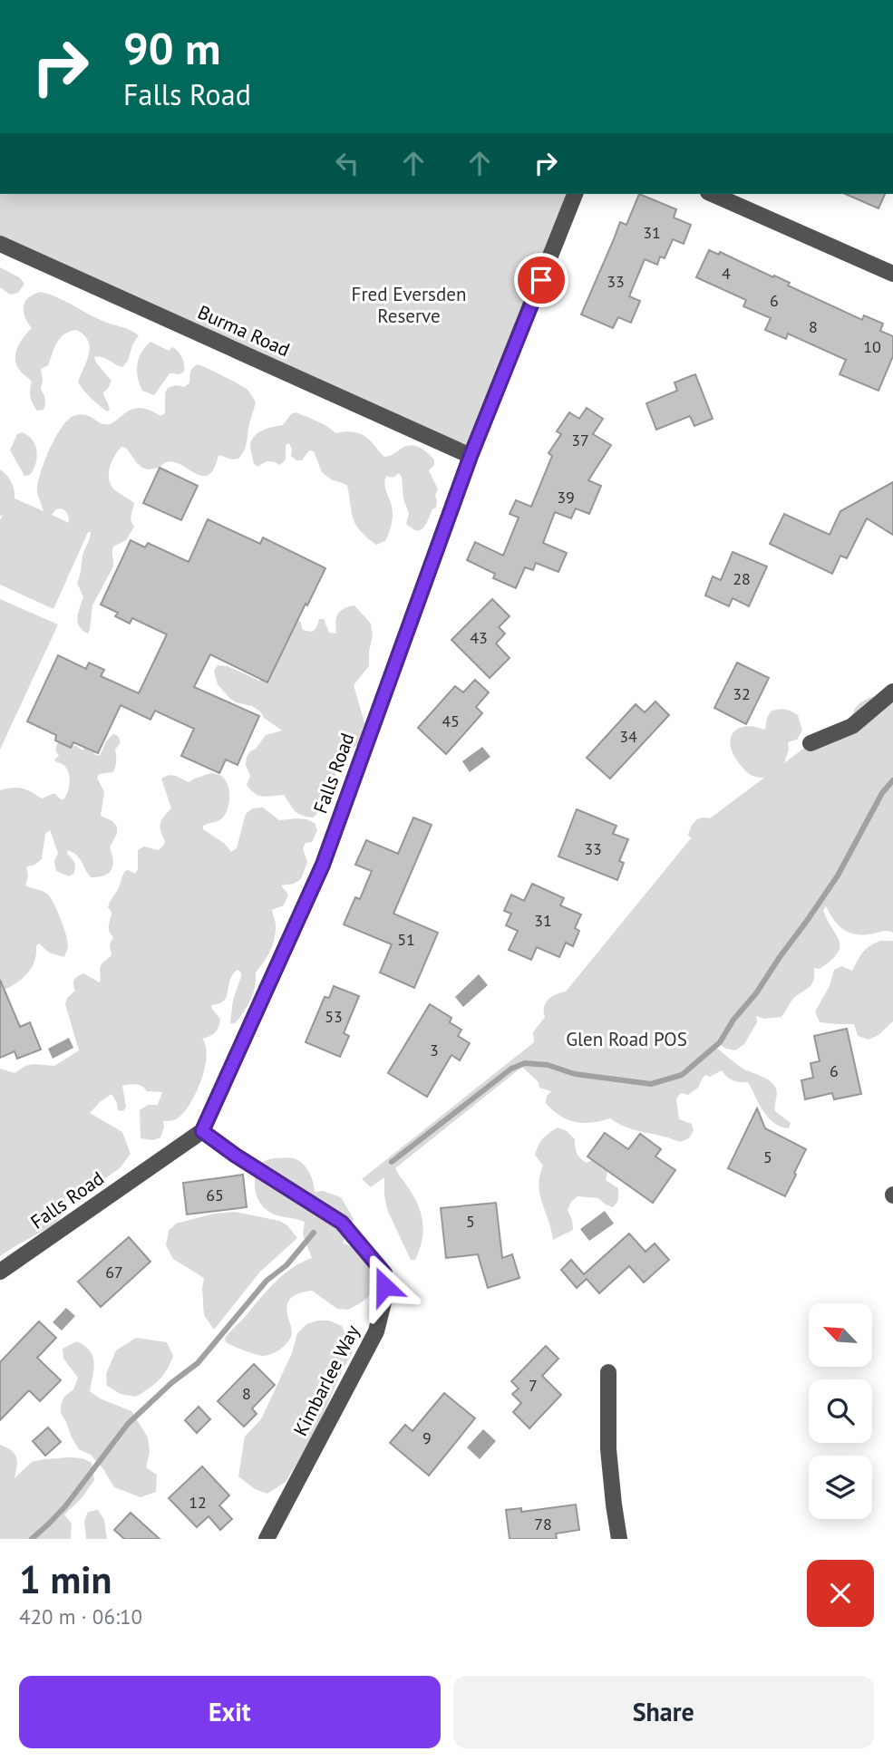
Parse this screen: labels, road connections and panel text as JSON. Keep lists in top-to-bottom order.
{
  "streets": {
    "street": ["Burma Road", "Falls Road", "Kimbarlee Way"]
  },
  "crossings": [
    ["Burma Road", "Falls Road"],
    ["Falls Road", "Kimbarlee Way"]
  ],
  "parks": ["Fred Eversden Reserve", "Glen Road POS"],
  "house_numbers": [
    "31",
    "4",
    "33",
    "6",
    "8",
    "10",
    "37",
    "39",
    "28",
    "43",
    "32",
    "45",
    "34",
    "33",
    "31",
    "51",
    "53",
    "3",
    "6",
    "5",
    "65",
    "5",
    "67",
    "7",
    "8",
    "9",
    "12",
    "78"
  ],
  "north": "top left",
  "page": {
    "turn": ["90 m", "Falls Road"],
    "heading": ["1 min", "420 m · 06:10"],
    "buttons": ["Exit", "Share"]
  }
}
